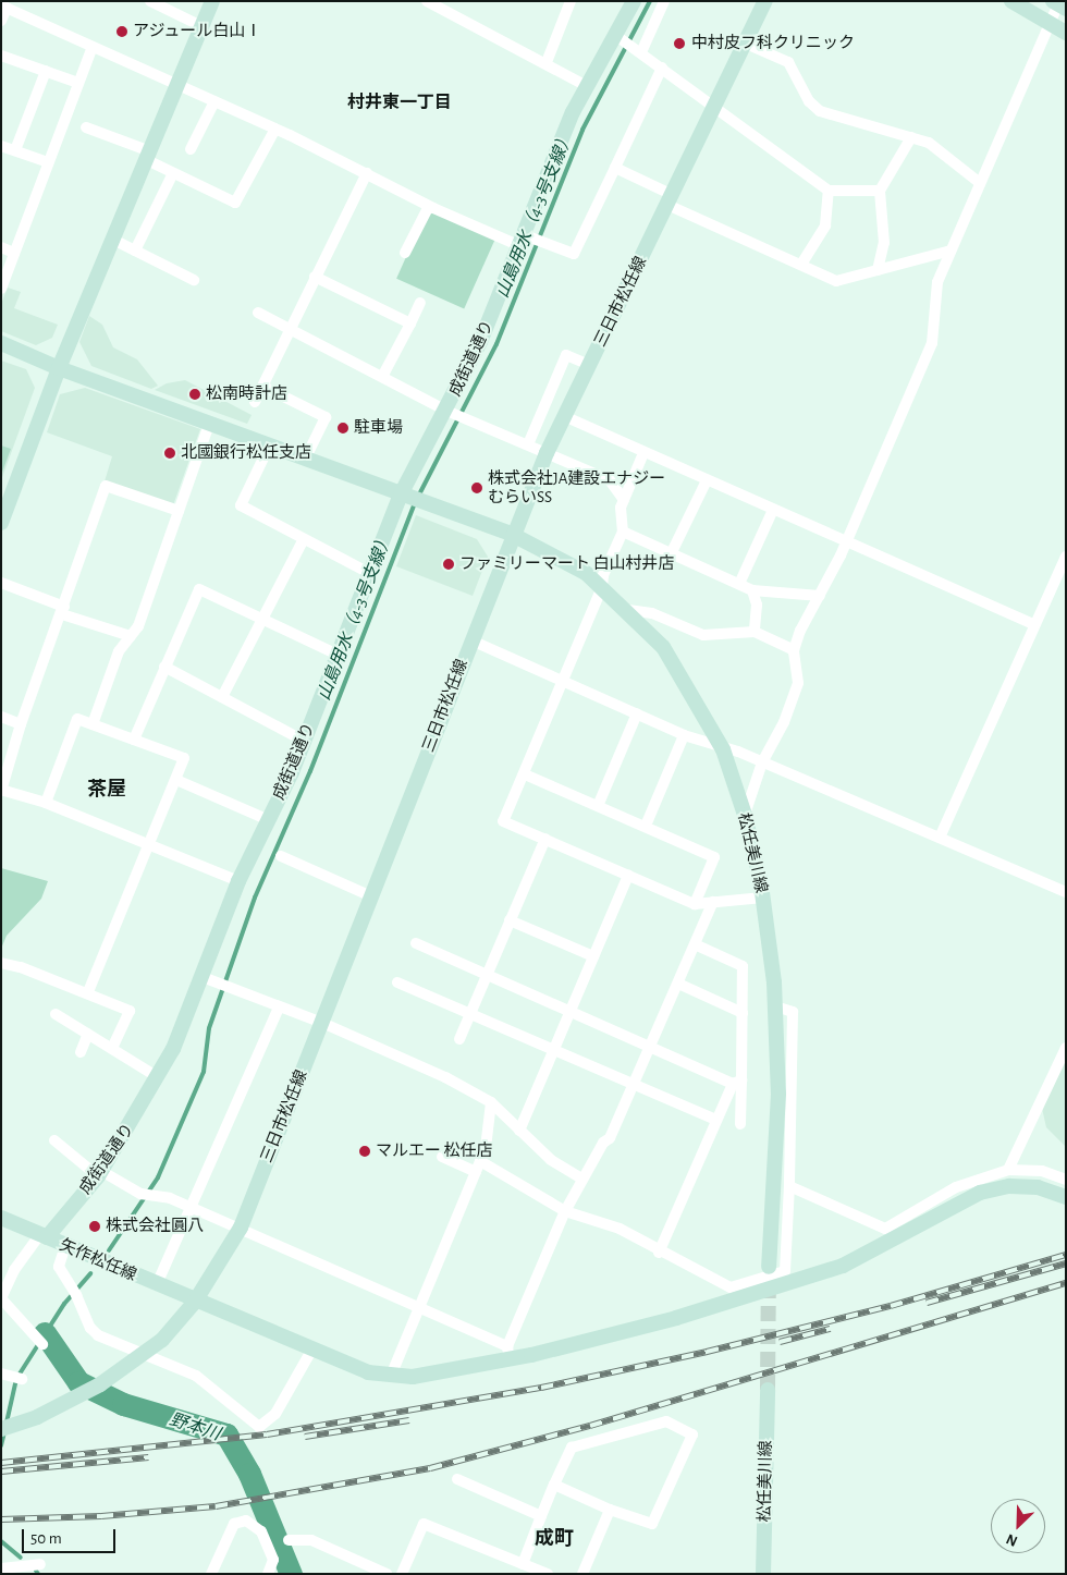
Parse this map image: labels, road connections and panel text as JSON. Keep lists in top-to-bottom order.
{
  "streets": {
    "street": [
      "三日市松任線",
      "成街道通り",
      "松任美川線",
      "矢作松任線"
    ]
  },
  "crossings": [
    ["三日市松任線", "松任美川線"],
    ["三日市松任線", "矢作松任線"],
    ["成街道通り", "松任美川線"],
    ["成街道通り", "矢作松任線"]
  ],
  "districts": ["村井東一丁目", "茶屋", "成町"],
  "water": ["山島用水（4-3号支線）", "野本川"],
  "places": [
    "アジュール白山Ⅰ",
    "中村皮フ科クリニック",
    "松南時計店",
    "駐車場",
    "北國銀行松任支店",
    "株式会社JA建設エナジー むらいSS",
    "ファミリーマート 白山村井店",
    "マルエー 松任店",
    "株式会社圓八"
  ],
  "scale_bar": "50 m",
  "north": "bottom left"
}
